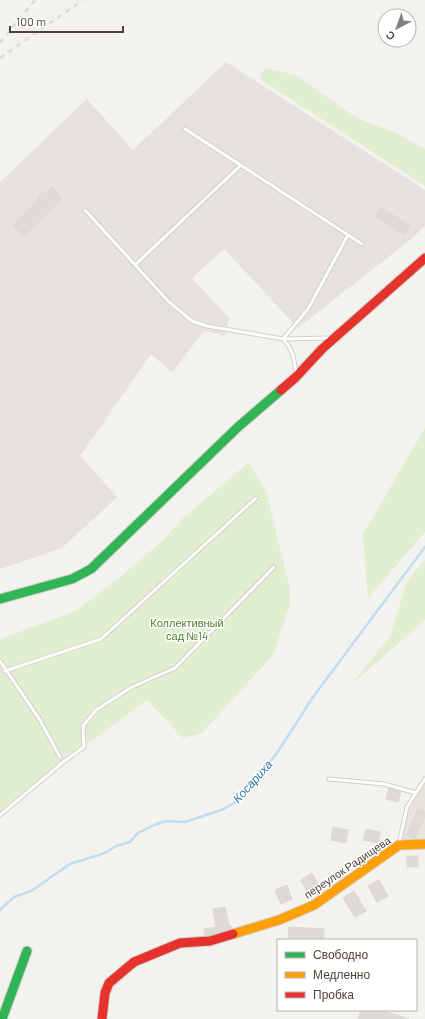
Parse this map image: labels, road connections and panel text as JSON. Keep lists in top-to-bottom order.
{
  "streets": {
    "street": ["переулок Радищева"]
  },
  "water": ["Косариха"],
  "parks": ["Коллективный сад №14"],
  "legend": ["Свободно", "Медленно", "Пробка"],
  "scale_bar": "100 m",
  "north": "bottom left"
}
